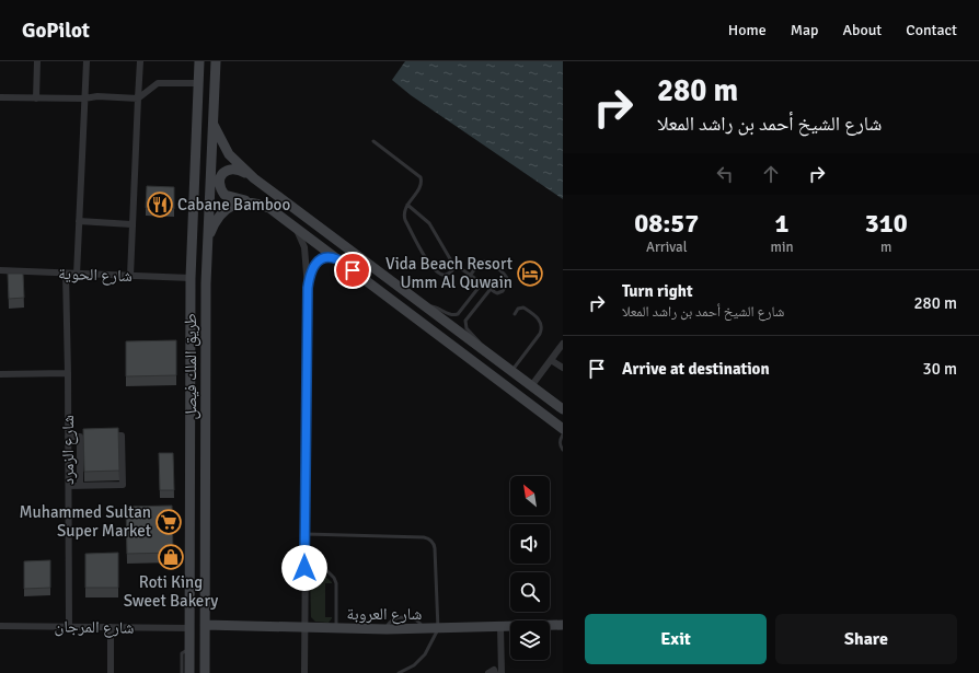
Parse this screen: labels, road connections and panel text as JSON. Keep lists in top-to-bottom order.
{
  "streets": {
    "main road": ["طريق الملك فيصل", "شارع العروبة"],
    "street": ["شارع الحوية", "شارع الزمرد", "شارع المرجان"]
  },
  "crossings": [
    ["شارع الحوية", "طريق الملك فيصل"],
    ["شارع الحوية", "شارع الزمرد"],
    ["طريق الملك فيصل", "شارع العروبة"],
    ["طريق الملك فيصل", "شارع المرجان"],
    ["شارع الزمرد", "شارع المرجان"]
  ],
  "places": {
    "restaurant": ["Cabane Bamboo"],
    "hotel": ["Vida Beach Resort Umm Al Quwain"],
    "supermarket": ["Muhammed Sultan Super Market"],
    "shop": ["Roti King Sweet Bakery"]
  },
  "north": "top left",
  "page": {
    "header": "GoPilot",
    "nav": [
      "Home",
      "Map",
      "About",
      "Contact"
    ],
    "turn": ["280 m", "شارع الشيخ أحمد بن راشد المعلا"],
    "eta": [
      "08:57",
      "Arrival",
      "1",
      "min",
      "310",
      "m"
    ],
    "list": [
      {
        "name": "Turn right",
        "note": "شارع الشيخ أحمد بن راشد المعلا",
        "value": "280 m"
      },
      {
        "name": "Arrive at destination",
        "value": "30 m"
      }
    ],
    "buttons": ["Exit", "Share"]
  }
}
